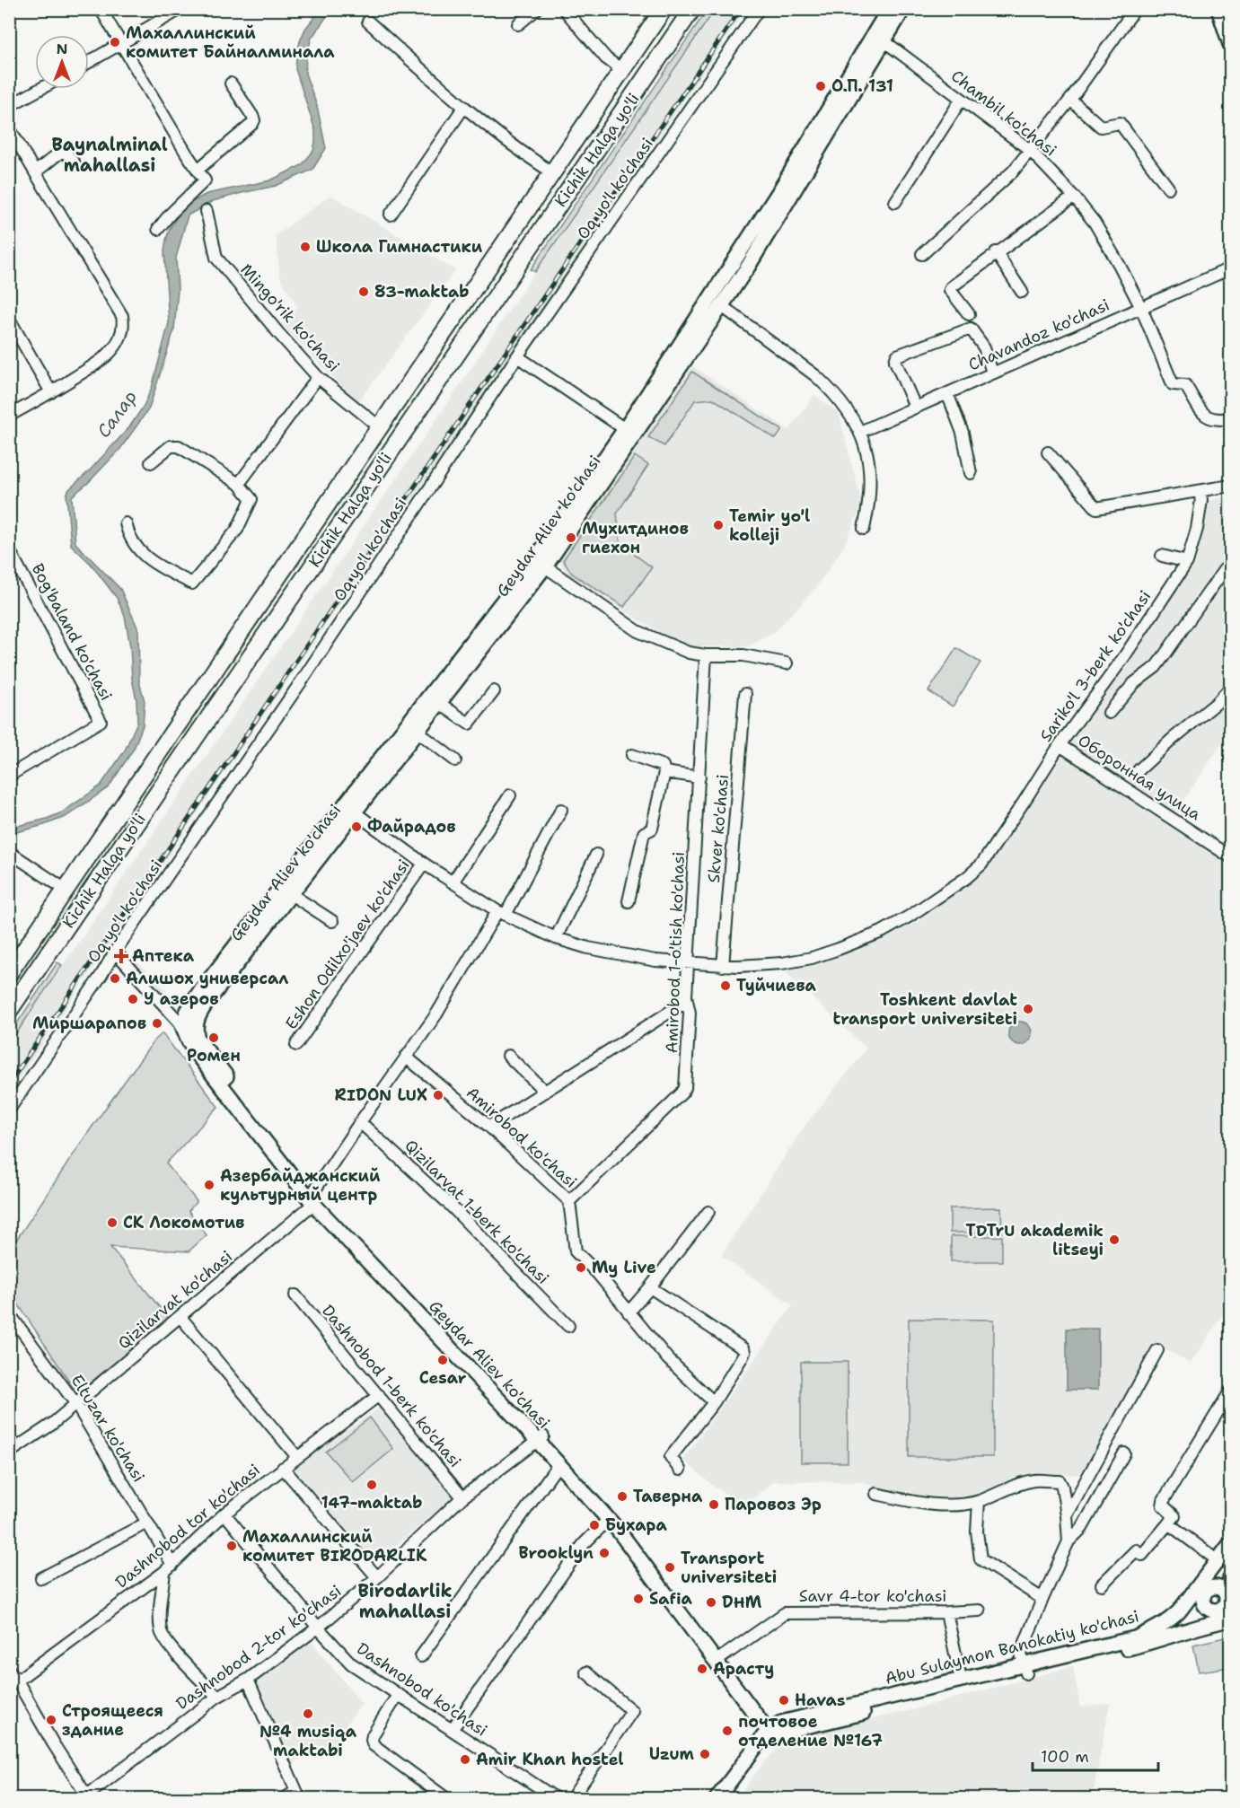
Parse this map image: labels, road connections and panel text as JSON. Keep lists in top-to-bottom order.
{
  "streets": {
    "highway": ["Kichik Halqa yo'li"],
    "main road": ["Geydar Aliev ko'chasi", "Abu Sulaymon Banokatiy ko'chasi"],
    "street": [
      "Chambil ko'chasi",
      "Oq yo'l ko'chasi",
      "Mingo'rik ko'chasi",
      "Chavandoz ko'chasi",
      "Bog'baland ko'chasi",
      "Sariko'l 3-berk ko'chasi",
      "Оборонная улица",
      "Skver ko'chasi",
      "Eshon Odilxo'jaev ko'chasi",
      "Amirobod 1-o'tish ko'chasi",
      "Amirobod ko'chasi",
      "Qizilarvat 1-berk ko'chasi",
      "Qizilarvat ko'chasi",
      "Dashnobod 1-berk ko'chasi",
      "Eltuzar ko'chasi",
      "Dashnobod tor ko'chasi",
      "Savr 4-tor ko'chasi",
      "Dashnobod 2-tor ko'chasi",
      "Dashnobod ko'chasi"
    ]
  },
  "crossings": [
    ["Chambil ko'chasi", "Chavandoz ko'chasi"],
    ["Chambil ko'chasi", "Geydar Aliev ko'chasi"],
    ["Kichik Halqa yo'li", "Mingo'rik ko'chasi"],
    ["Oq yo'l ko'chasi", "Geydar Aliev ko'chasi"],
    ["Geydar Aliev ko'chasi", "Sariko'l 3-berk ko'chasi"],
    ["Geydar Aliev ko'chasi", "Qizilarvat ko'chasi"],
    ["Geydar Aliev ko'chasi", "Savr 4-tor ko'chasi"],
    ["Geydar Aliev ko'chasi", "Dashnobod 2-tor ko'chasi"],
    ["Geydar Aliev ko'chasi", "Abu Sulaymon Banokatiy ko'chasi"],
    ["Sariko'l 3-berk ko'chasi", "Оборонная улица"],
    ["Sariko'l 3-berk ko'chasi", "Skver ko'chasi"],
    ["Sariko'l 3-berk ko'chasi", "Eshon Odilxo'jaev ko'chasi"],
    ["Sariko'l 3-berk ko'chasi", "Amirobod 1-o'tish ko'chasi"],
    ["Sariko'l 3-berk ko'chasi", "Qizilarvat ko'chasi"],
    ["Amirobod 1-o'tish ko'chasi", "Amirobod ko'chasi"],
    ["Amirobod ko'chasi", "Qizilarvat ko'chasi"],
    ["Qizilarvat 1-berk ko'chasi", "Qizilarvat ko'chasi"],
    ["Qizilarvat ko'chasi", "Eltuzar ko'chasi"],
    ["Dashnobod 1-berk ko'chasi", "Dashnobod tor ko'chasi"],
    ["Dashnobod 1-berk ko'chasi", "Dashnobod 2-tor ko'chasi"],
    ["Eltuzar ko'chasi", "Dashnobod tor ko'chasi"],
    ["Dashnobod tor ko'chasi", "Dashnobod ko'chasi"],
    ["Dashnobod 2-tor ko'chasi", "Dashnobod ko'chasi"]
  ],
  "districts": ["Baynalminal mahallasi", "Birodarlik mahallasi"],
  "water": ["Салар"],
  "places": {
    "other": [
      "Махаллинский комитет Байналминала",
      "О.П. 131",
      "Школа Гимнастики",
      "83-maktab",
      "Temir yo'l kolleji",
      "Мухитдинов гиехон",
      "Файрадов",
      "Алишох универсал",
      "Туйчиева",
      "У азеров",
      "Toshkent davlat transport universiteti",
      "Миршарапов",
      "Ромен",
      "RIDON LUX",
      "Азербайджанский культурный центр",
      "СК Локомотив",
      "TDTrU akademik litseyi",
      "My Live",
      "Cesar",
      "147-maktab",
      "Таверна",
      "Паровоз Эр",
      "Бухара",
      "Махаллинский комитет BIRODARLIK",
      "Brooklyn",
      "Transport universiteti",
      "Safia",
      "DHM",
      "Арасту",
      "Havas",
      "№4 musiqa maktabi",
      "Строящееся здание",
      "почтовое отделение №167",
      "Uzum",
      "Amir Khan hostel"
    ],
    "health": ["Аптека"]
  },
  "scale_bar": "100 m",
  "north": "top"
}
